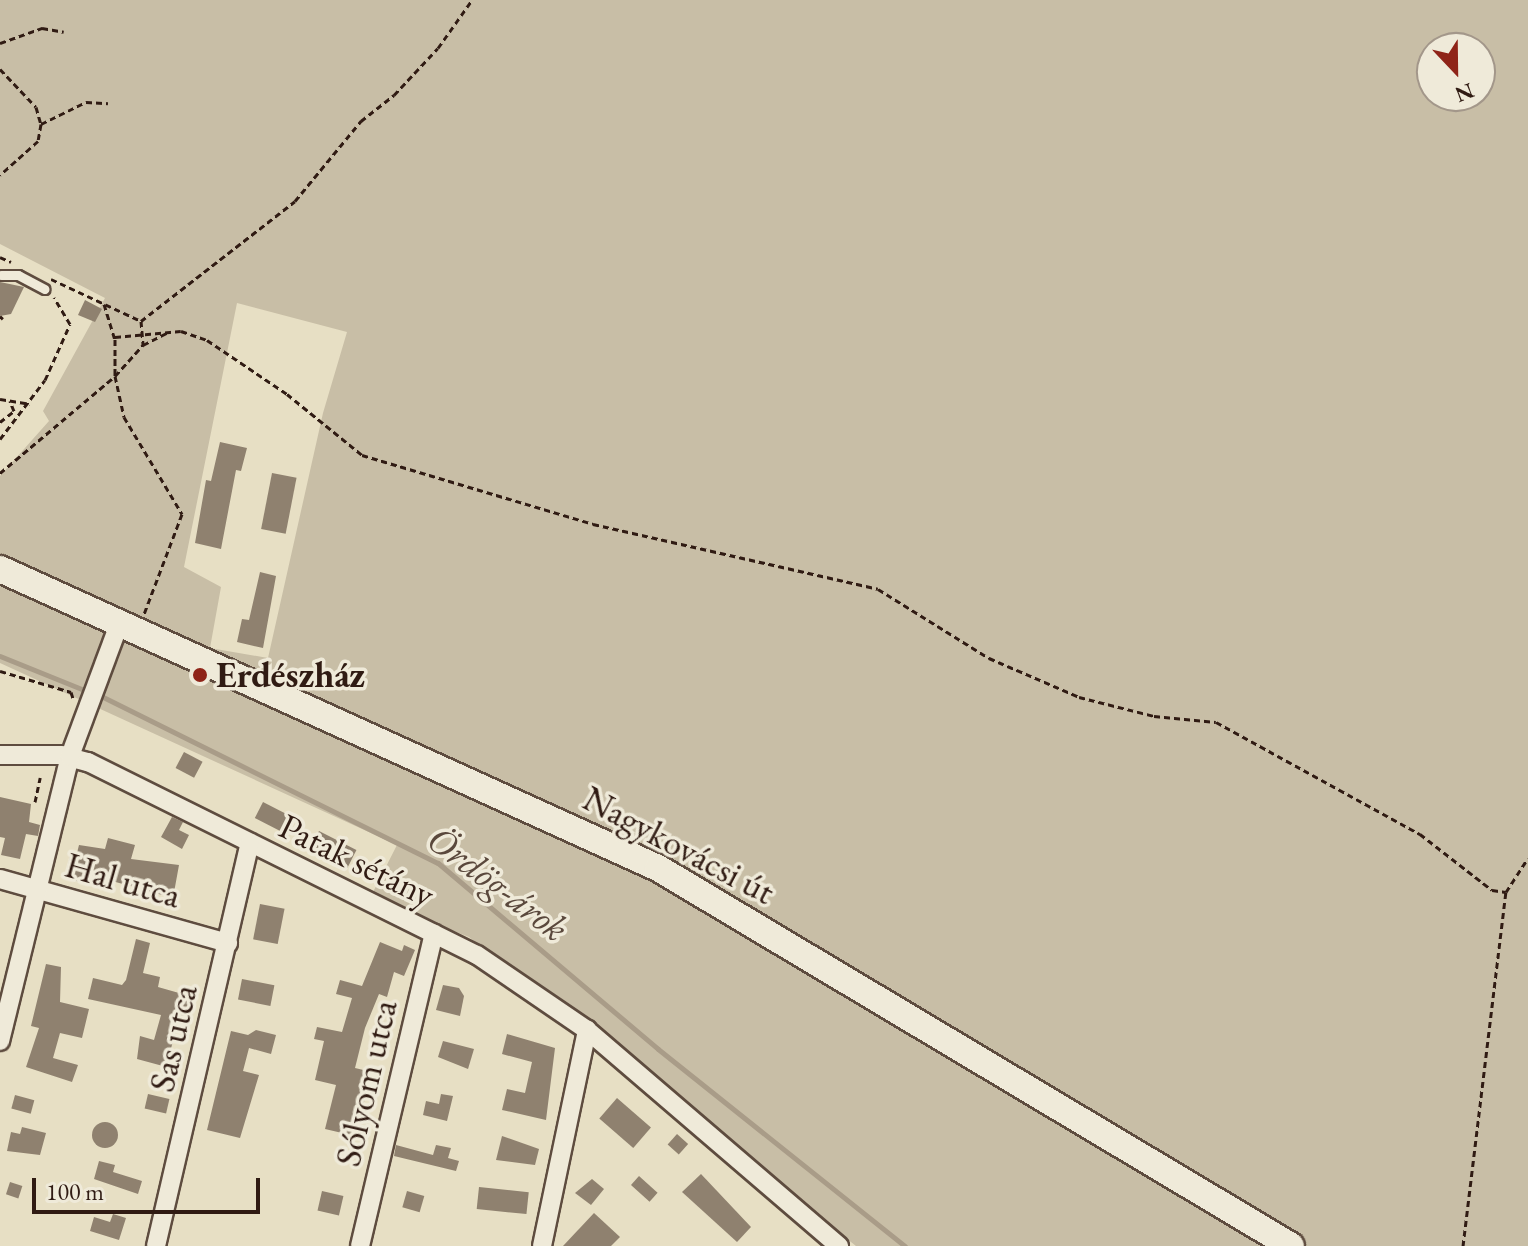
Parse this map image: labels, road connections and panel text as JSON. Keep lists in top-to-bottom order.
{
  "streets": {
    "street": [
      "Nagykovácsi út",
      "Patak sétány",
      "Hal utca",
      "Sas utca",
      "Sólyom utca"
    ]
  },
  "crossings": [
    ["Patak sétány", "Sas utca"],
    ["Patak sétány", "Sólyom utca"],
    ["Hal utca", "Sas utca"]
  ],
  "water": ["Ördög-árok"],
  "places": ["Erdészház"],
  "scale_bar": "100 m",
  "north": "bottom"
}
